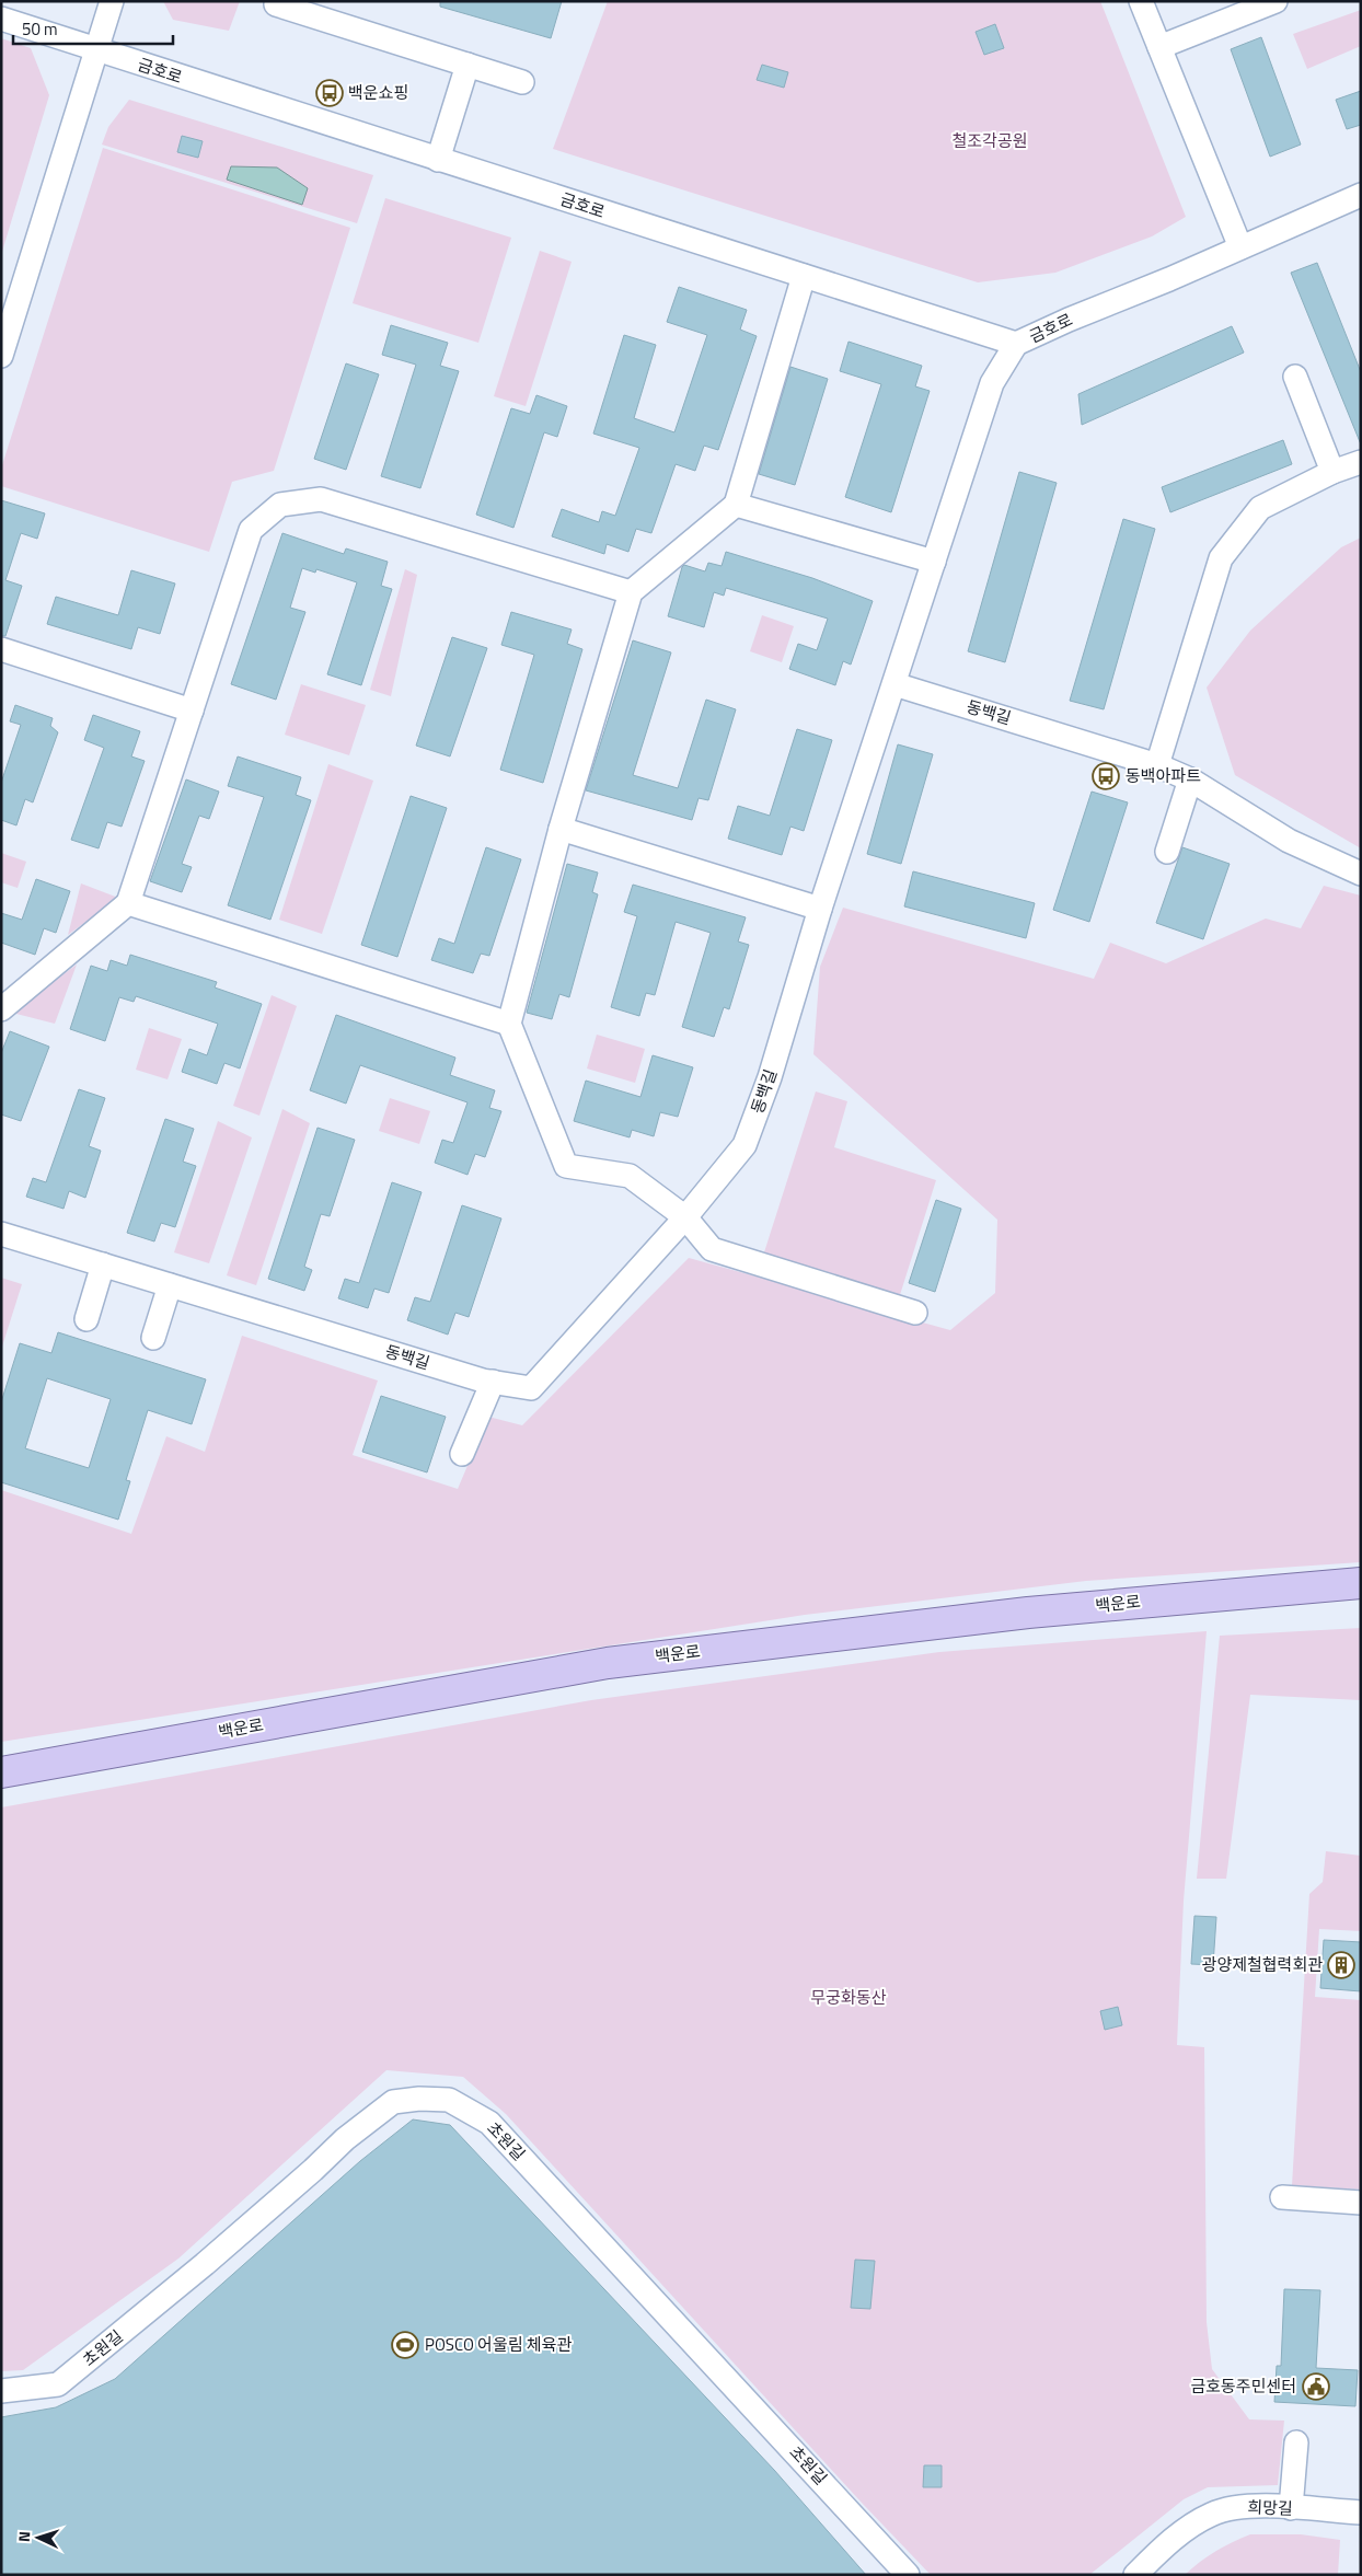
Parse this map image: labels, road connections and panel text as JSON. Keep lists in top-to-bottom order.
{
  "streets": {
    "main road": ["백운로"],
    "street": [
      "금호로",
      "동백길",
      "초원길",
      "희망길"
    ]
  },
  "parks": ["철조각공원", "무궁화동산"],
  "places": {
    "bus stop": ["백운쇼핑", "동백아파트"],
    "building": ["광양제철협력회관"],
    "sports": ["POSCO 어울림 체육관"],
    "public building": ["금호동주민센터"]
  },
  "scale_bar": "50 m",
  "north": "left"
}
